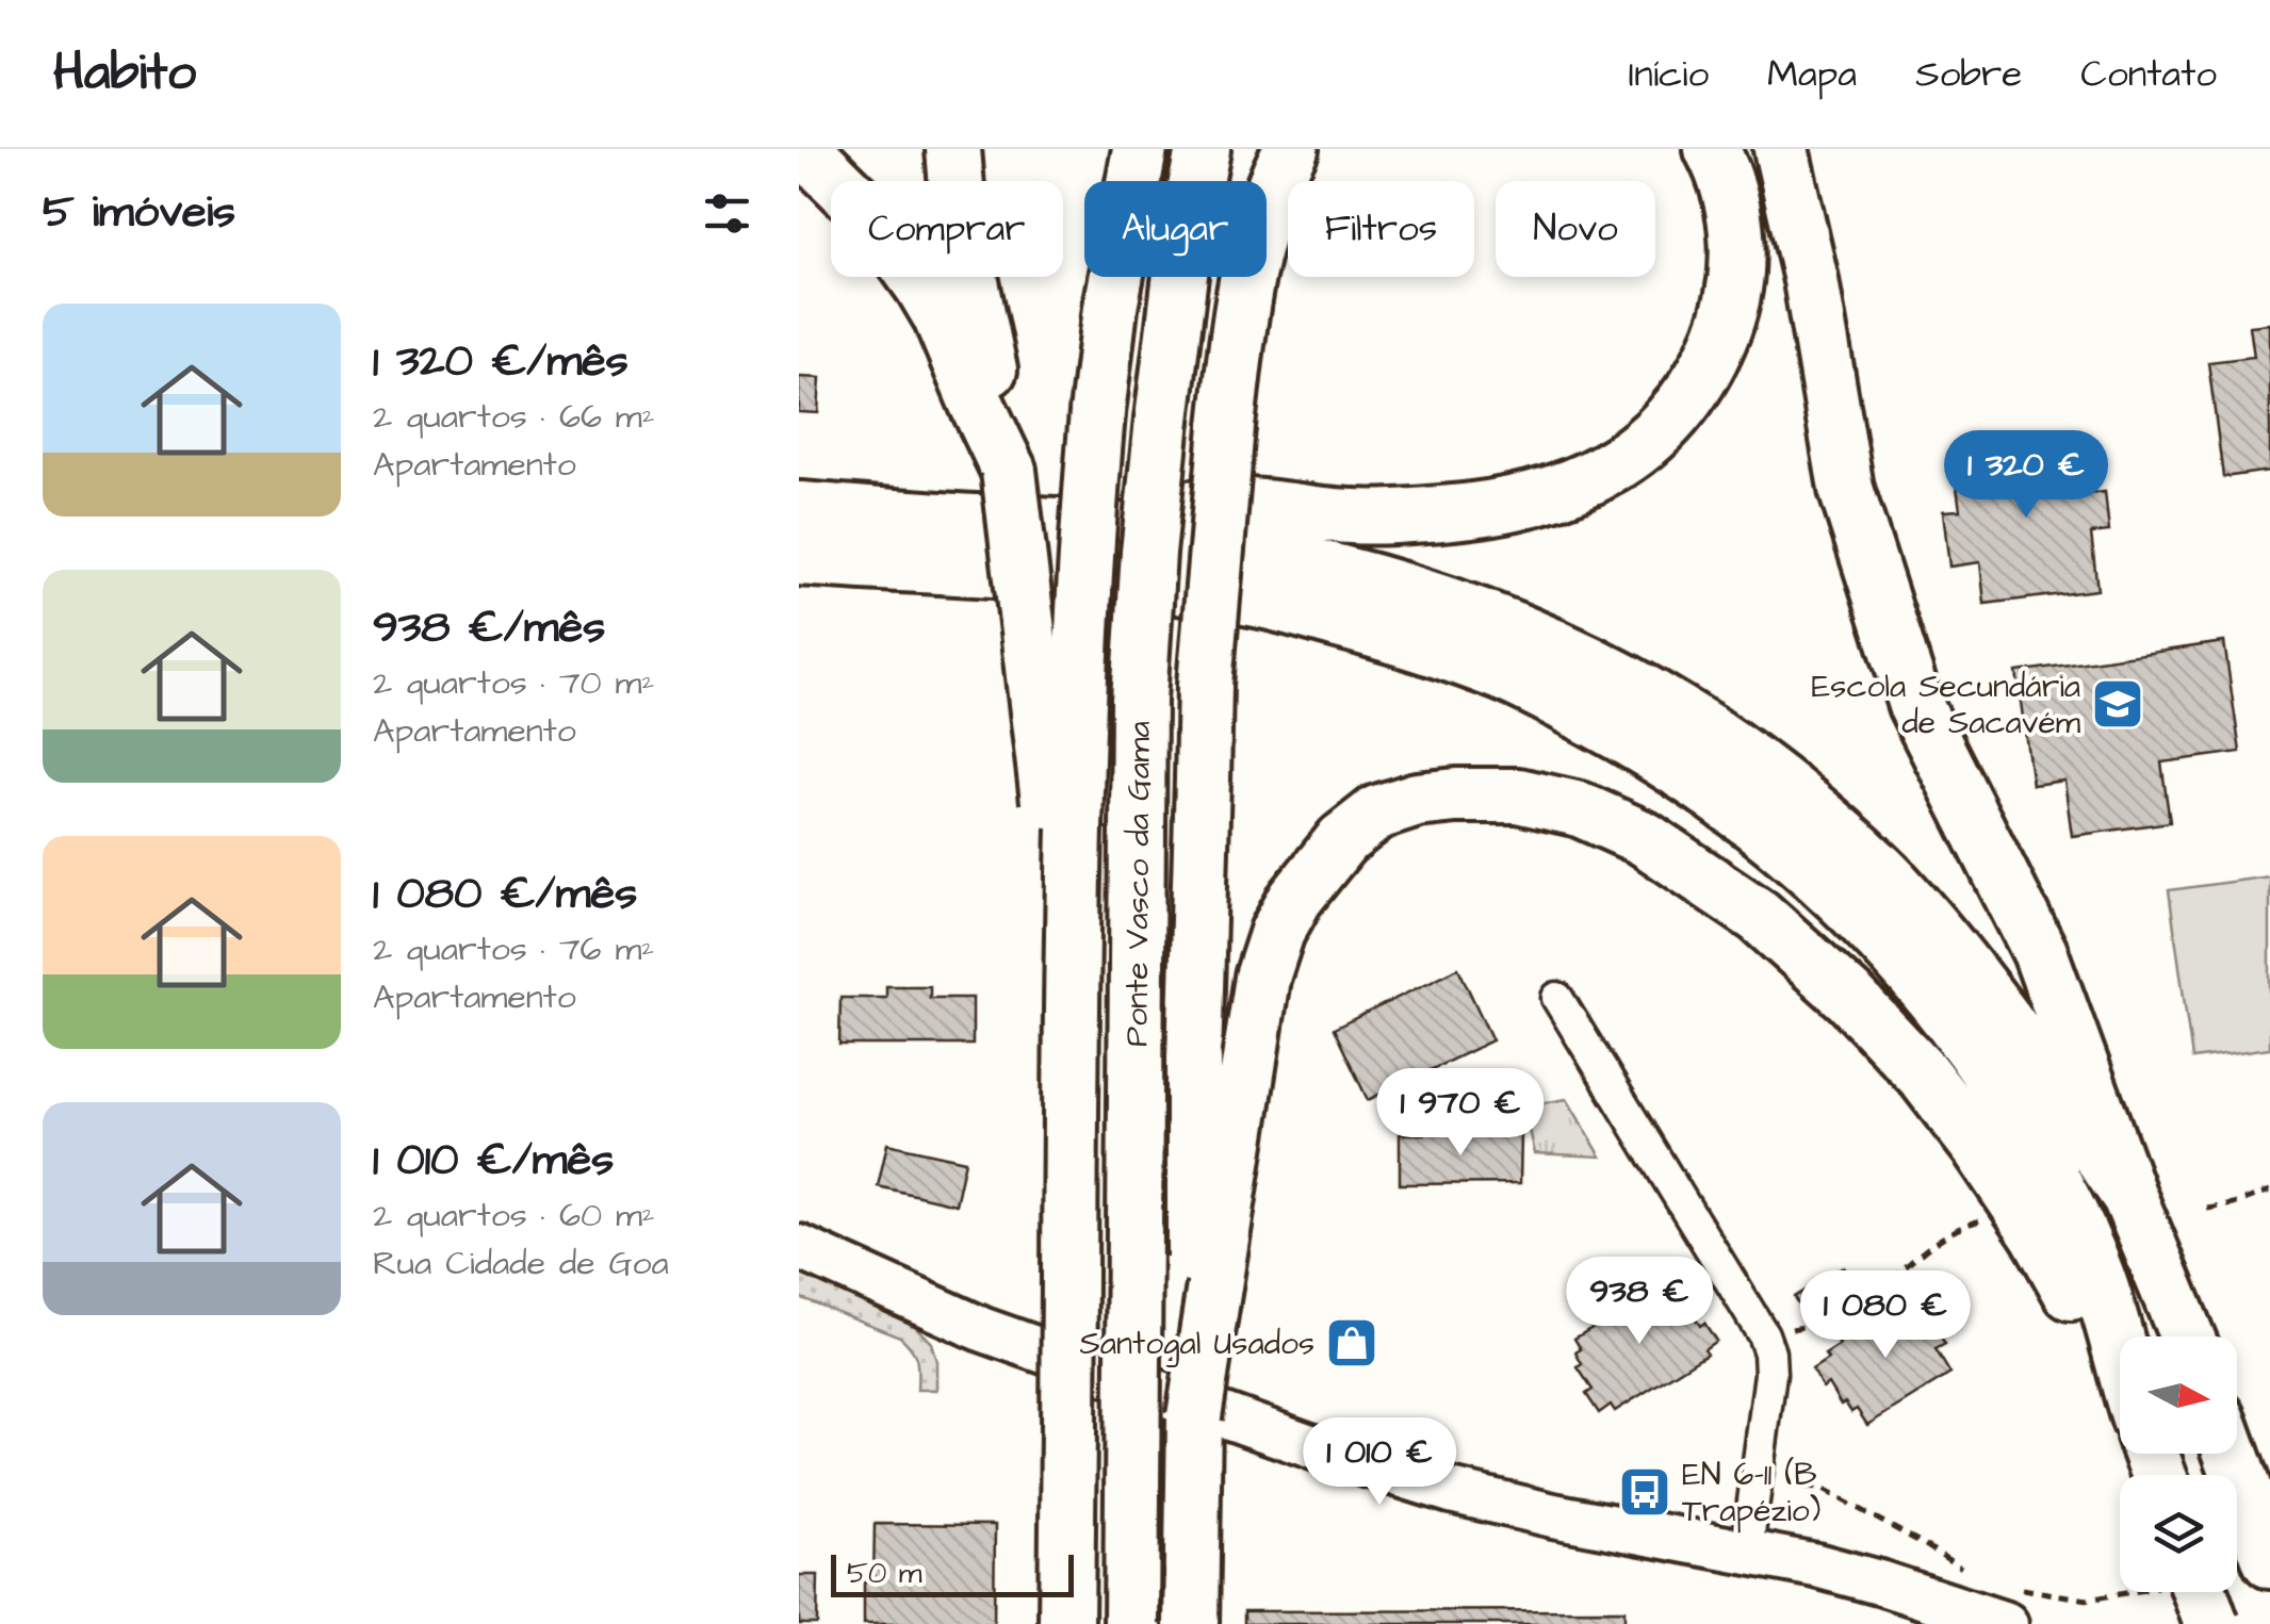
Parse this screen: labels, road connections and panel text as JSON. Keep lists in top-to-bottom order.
{
  "streets": {
    "highway": ["Ponte Vasco da Gama"]
  },
  "places": {
    "school or university": ["Escola Secundária de Sacavém"],
    "shop": ["Santogal Usados"],
    "bus stop": ["EN 6-11 (B Trapézio)"]
  },
  "scale_bar": "50 m",
  "north": "right",
  "page": {
    "header": "Habito",
    "nav": [
      "Início",
      "Mapa",
      "Sobre",
      "Contato"
    ],
    "heading": "5 imóveis",
    "chip": [
      "Comprar",
      "Alugar",
      "Filtros",
      "Novo"
    ],
    "list": [
      {
        "name": "1 320 €/mês",
        "note": "2 quartos · 66 m² · Apartamento"
      },
      {
        "name": "938 €/mês",
        "note": "2 quartos · 70 m² · Apartamento"
      },
      {
        "name": "1 080 €/mês",
        "note": "2 quartos · 76 m² · Apartamento"
      },
      {
        "name": "1 010 €/mês",
        "note": "2 quartos · 60 m² · Rua Cidade de Goa"
      }
    ],
    "price": [
      "1 320 €",
      "1 970 €",
      "938 €",
      "1 080 €",
      "1 010 €"
    ],
    "scale": "50 m"
  }
}
